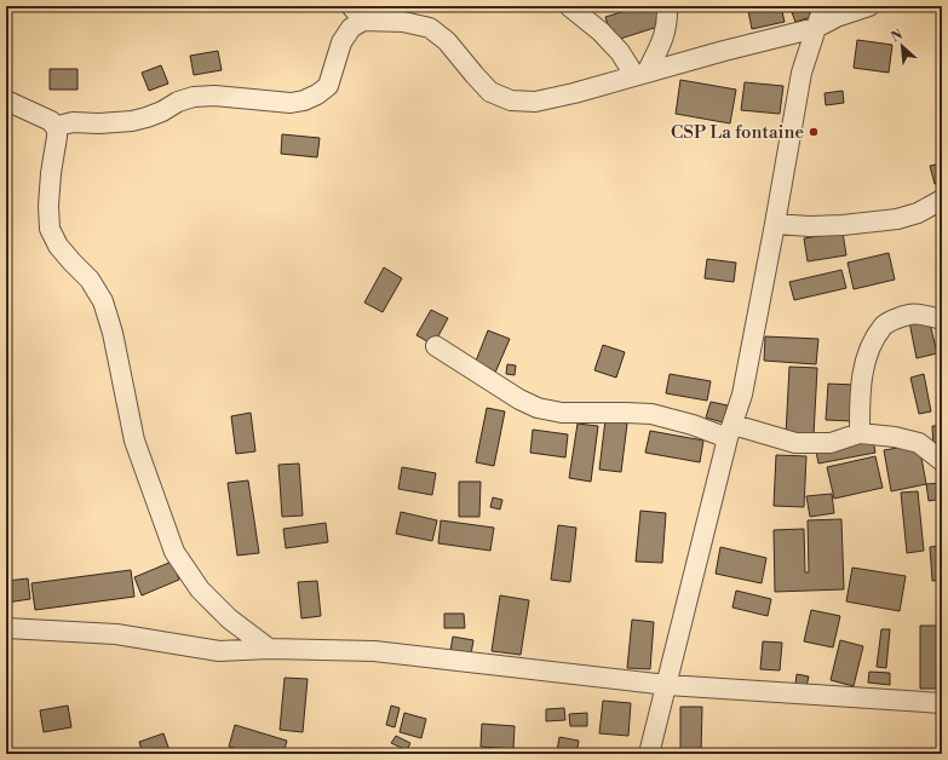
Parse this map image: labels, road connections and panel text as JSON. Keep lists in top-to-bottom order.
{
  "places": ["CSP La fontaine"],
  "north": "top left"
}
